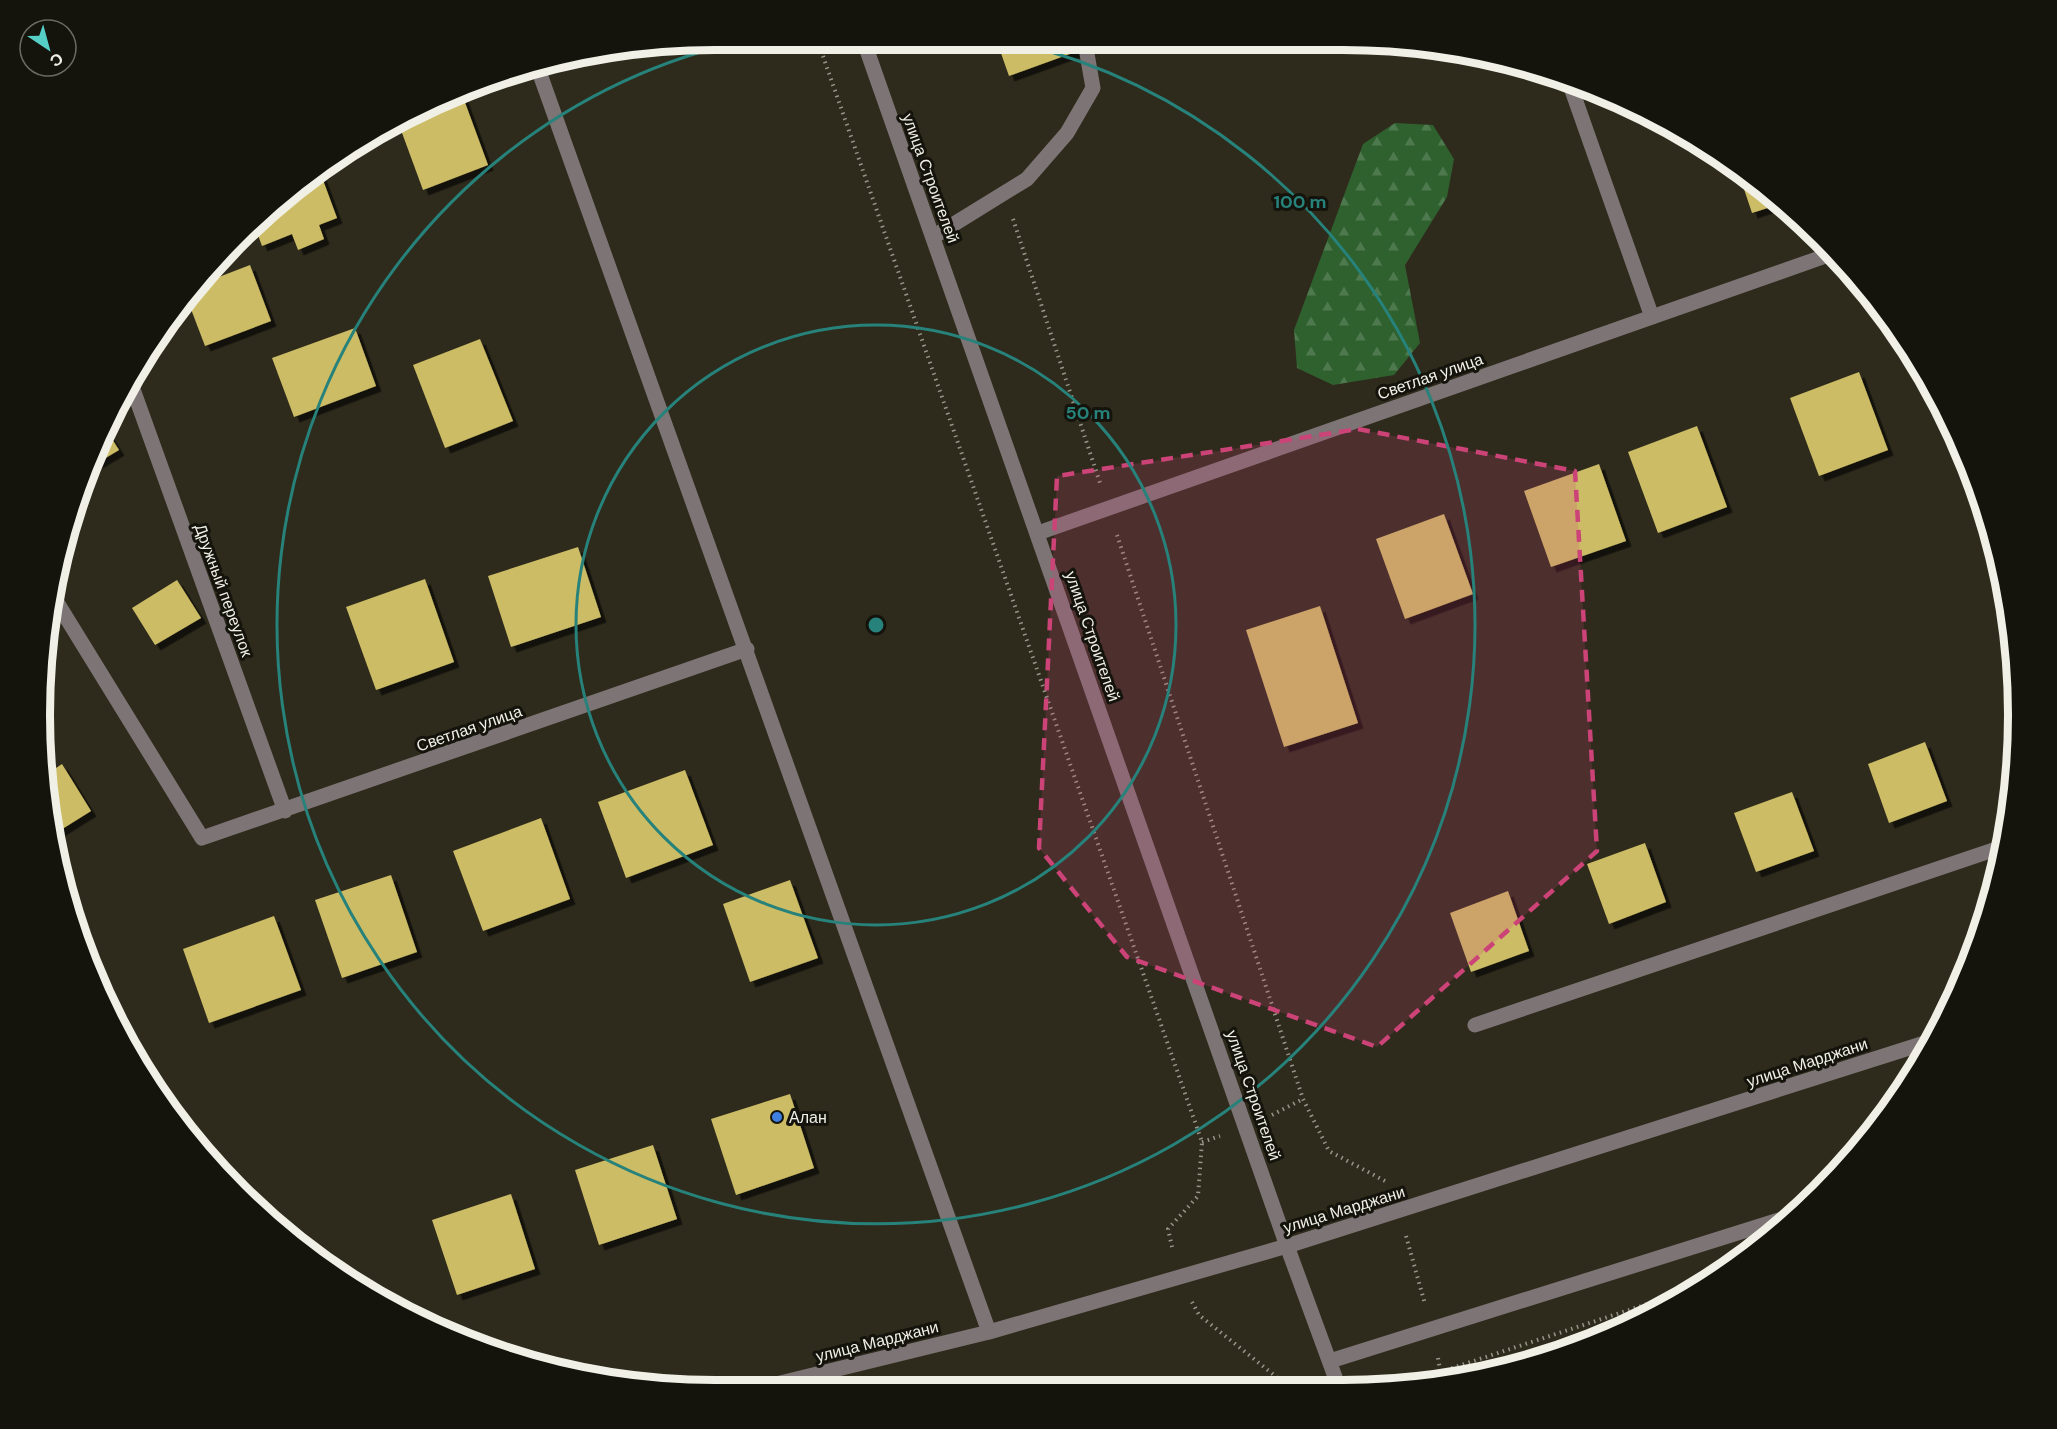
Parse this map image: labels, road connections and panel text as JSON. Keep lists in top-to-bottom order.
{
  "streets": {
    "street": [
      "улица Строителей",
      "Светлая улица",
      "Дружный переулок",
      "улица Марджани"
    ]
  },
  "crossings": [
    ["улица Строителей", "Светлая улица"],
    ["улица Строителей", "улица Марджани"],
    ["Светлая улица", "Дружный переулок"]
  ],
  "places": ["Алан"],
  "north": "bottom right",
  "rings": ["100 m", "50 m"]
}
